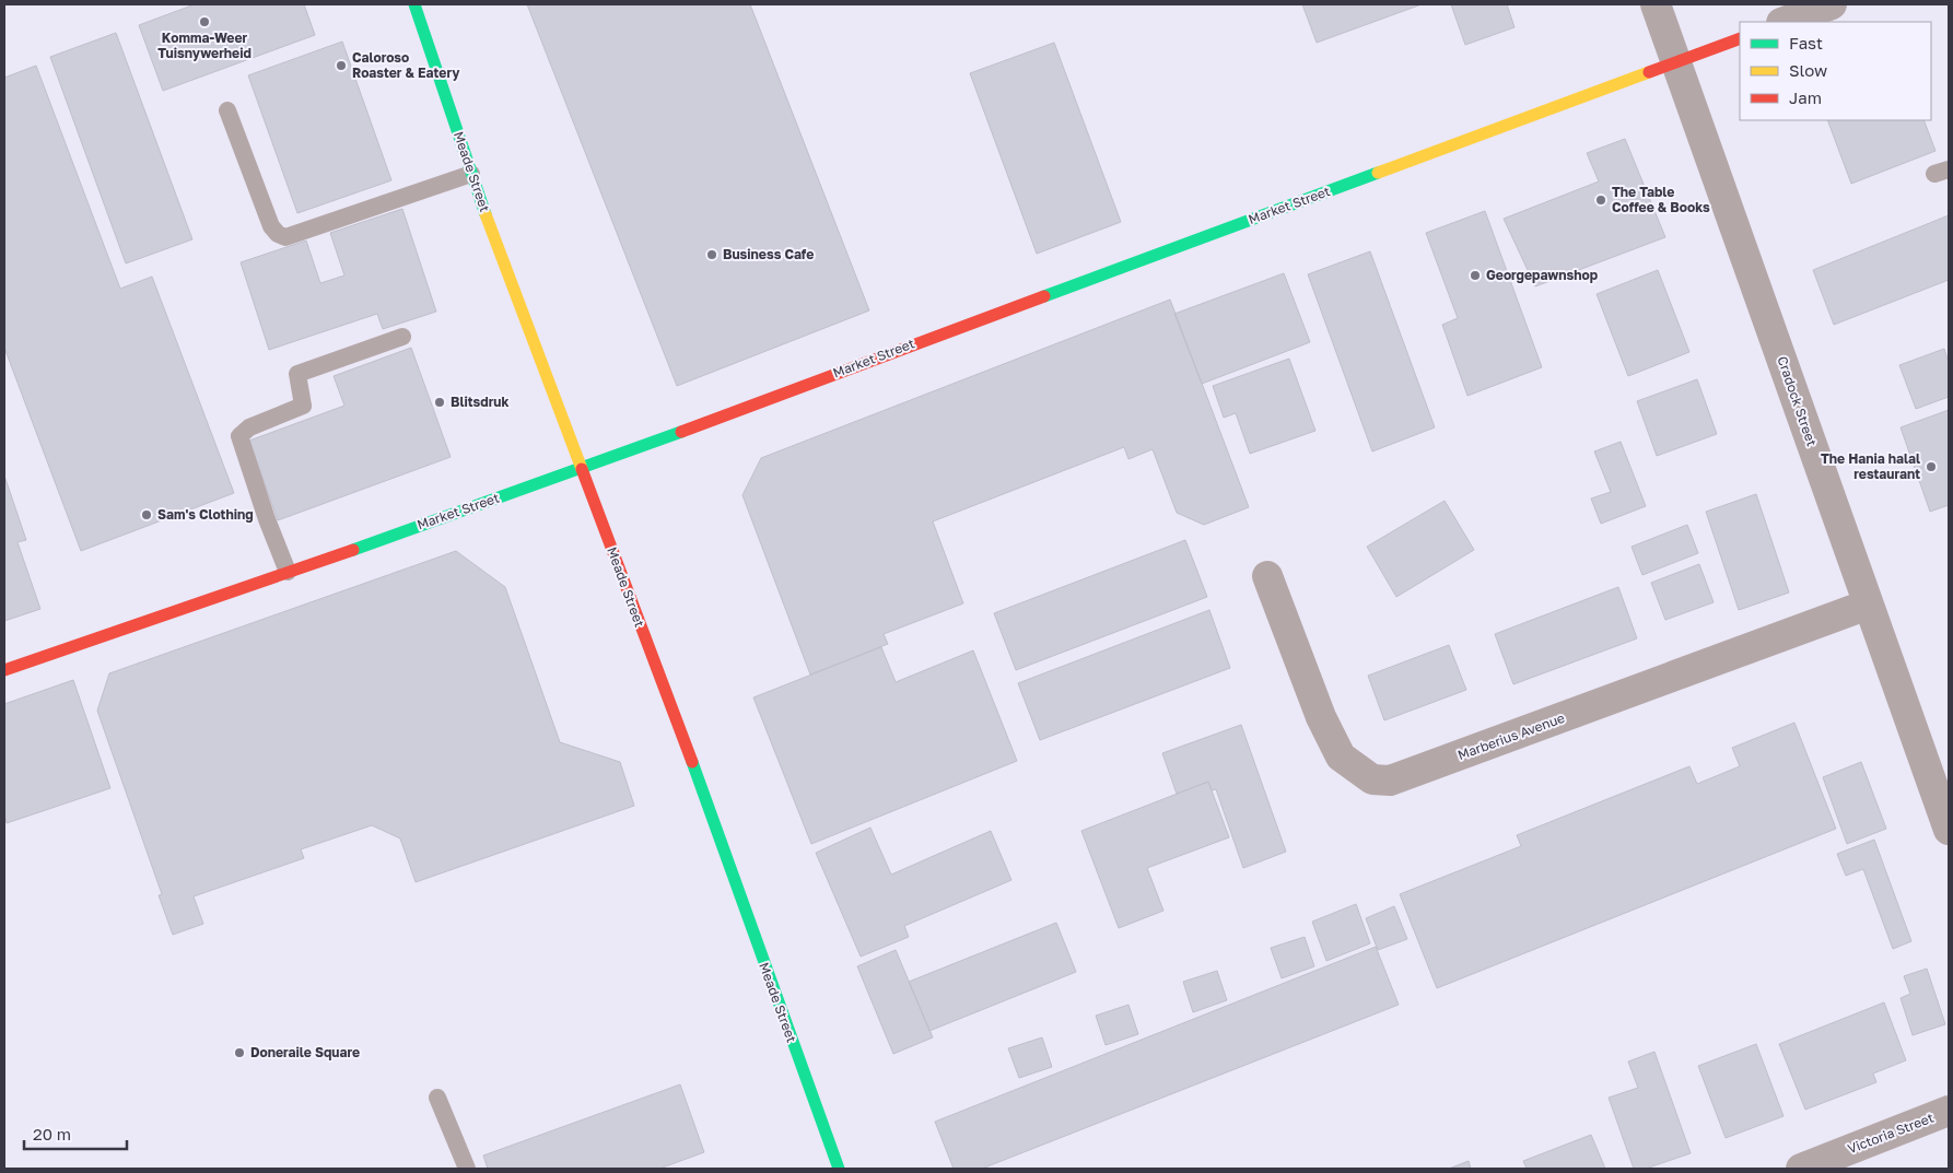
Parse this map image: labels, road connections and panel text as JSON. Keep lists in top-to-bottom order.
{
  "streets": {
    "street": [
      "Meade Street",
      "Market Street",
      "Cradock Street",
      "Marberius Avenue",
      "Victoria Street"
    ]
  },
  "crossings": [
    ["Meade Street", "Market Street"],
    ["Market Street", "Cradock Street"],
    ["Cradock Street", "Marberius Avenue"]
  ],
  "places": [
    "Komma-Weer Tuisnywerheid",
    "Caloroso Roaster & Eatery",
    "The Table Coffee & Books",
    "Business Cafe",
    "Georgepawnshop",
    "Blitsdruk",
    "The Hania halal restaurant",
    "Sam's Clothing",
    "Doneraile Square"
  ],
  "legend": ["Fast", "Slow", "Jam"],
  "scale_bar": "20 m"
}
